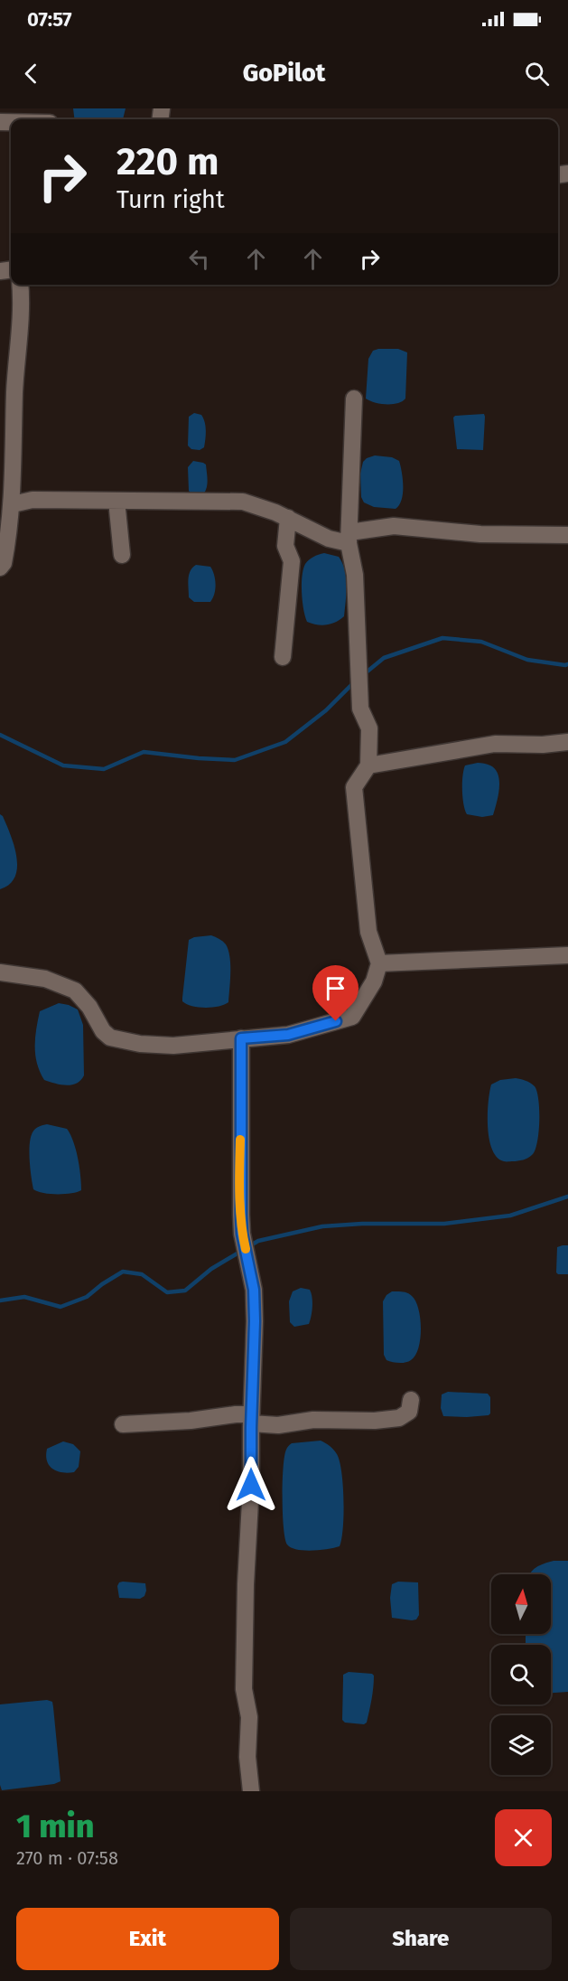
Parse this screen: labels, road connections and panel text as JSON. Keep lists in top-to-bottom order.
{
  "north": "top",
  "page": {
    "status": "07:57",
    "header": "GoPilot",
    "turn": ["220 m", "Turn right"],
    "heading": ["1 min", "270 m · 07:58"],
    "buttons": ["Exit", "Share"]
  }
}
